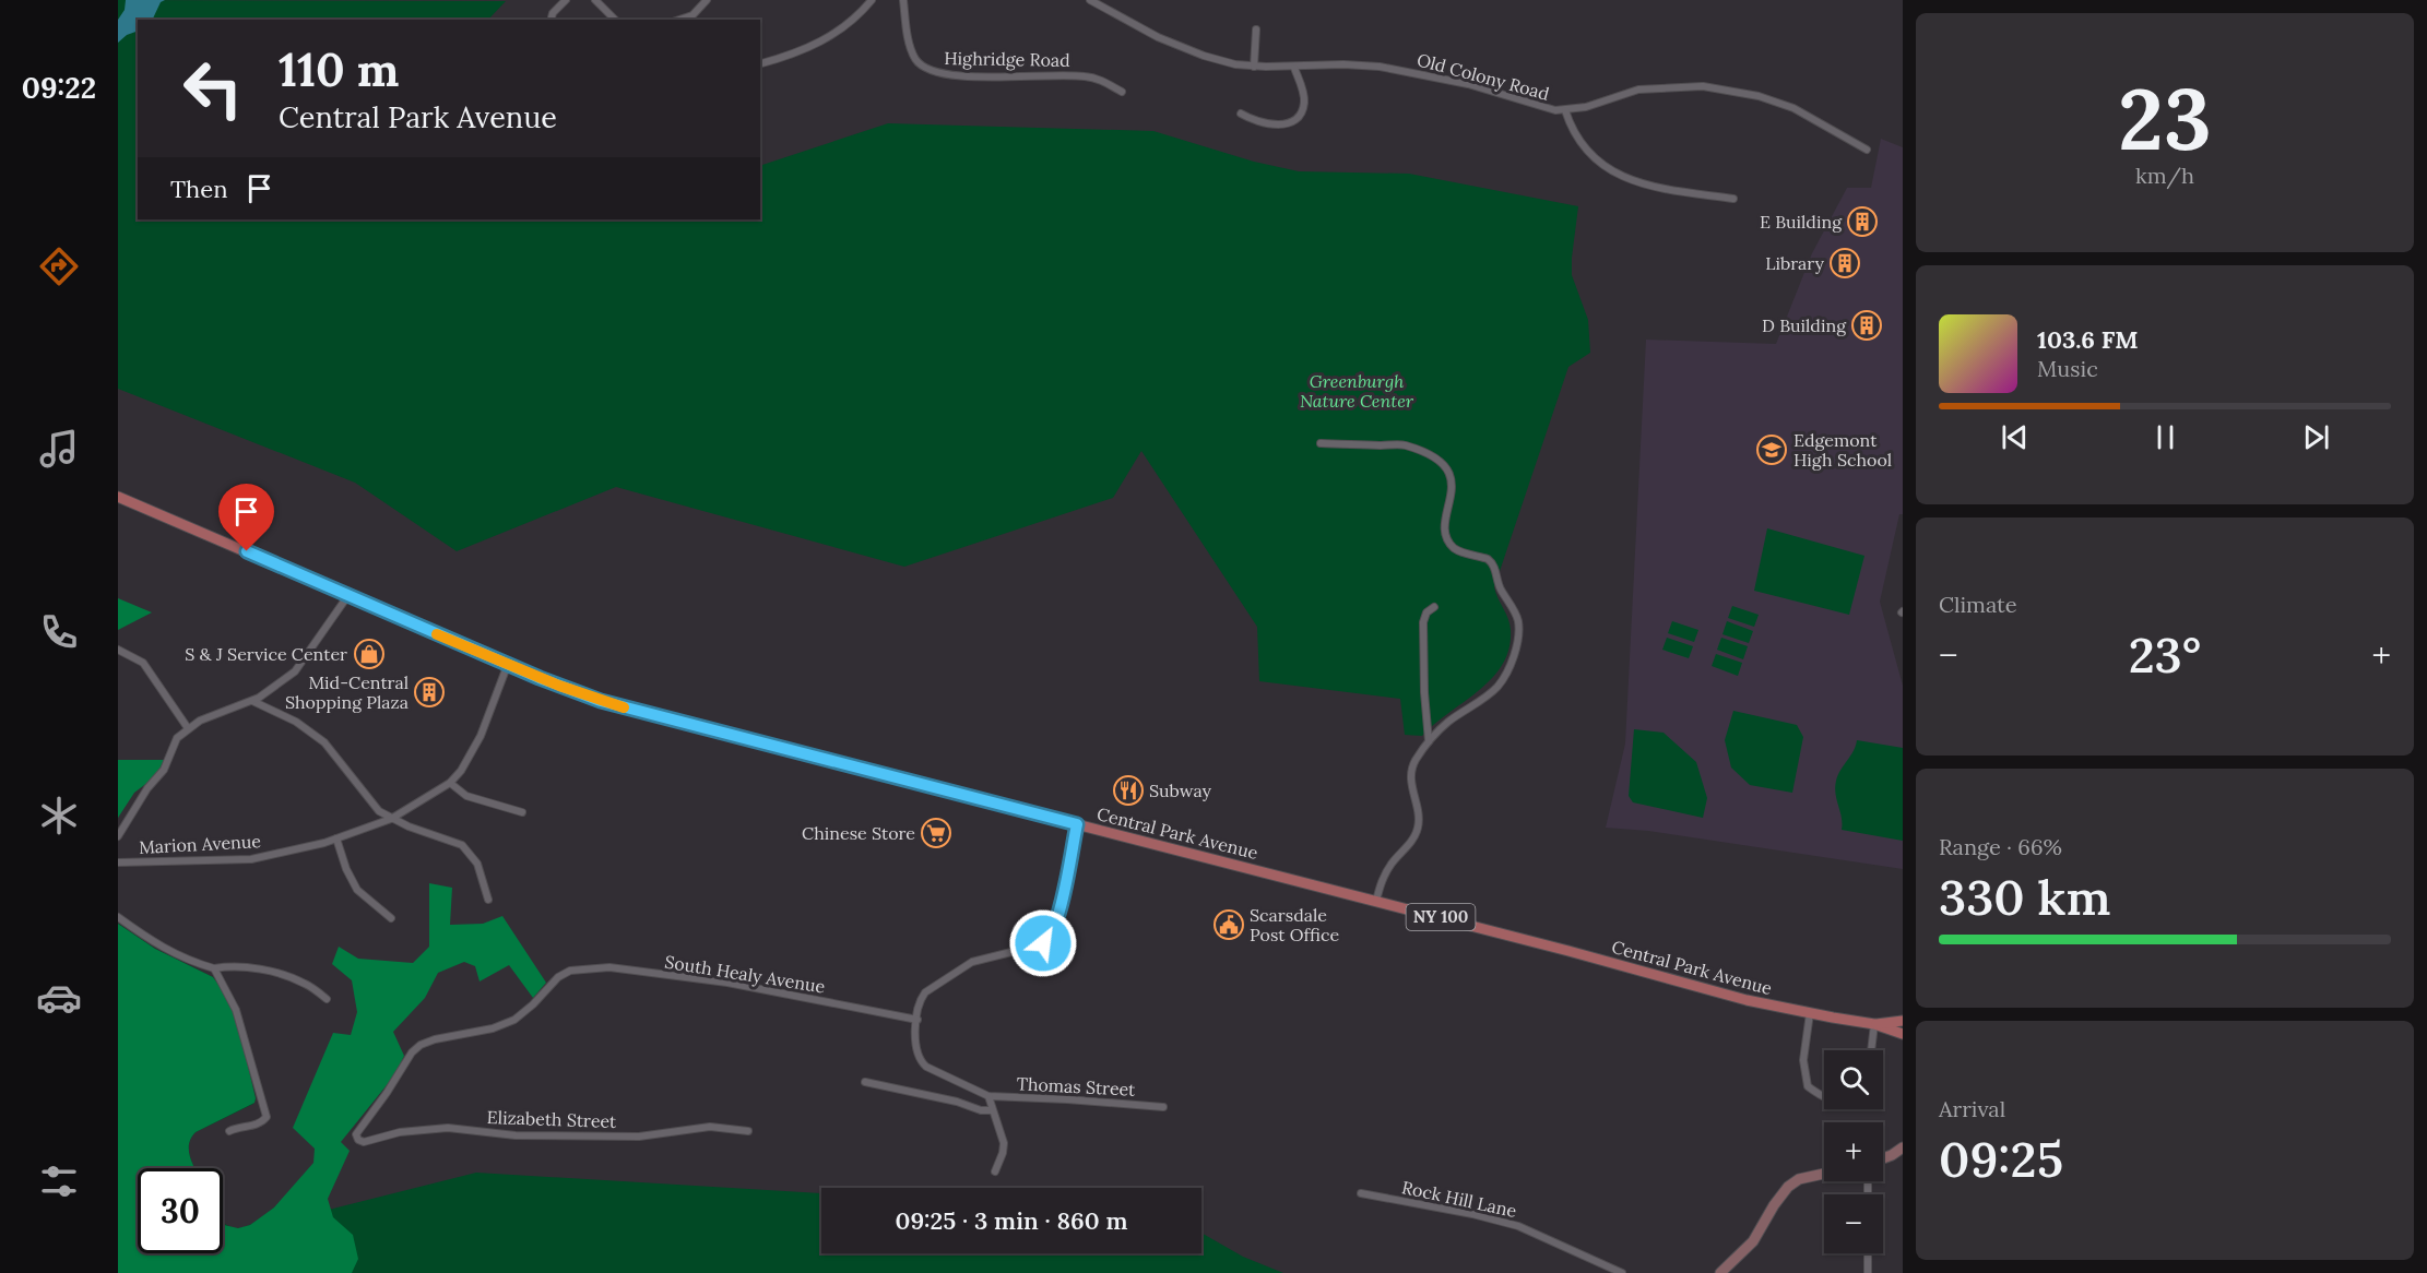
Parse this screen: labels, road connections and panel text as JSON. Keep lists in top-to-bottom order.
{
  "streets": {
    "main road": ["Central Park Avenue", "NY 100"],
    "street": [
      "Highridge Road",
      "Old Colony Road",
      "Marion Avenue",
      "South Healy Avenue",
      "Thomas Street",
      "Elizabeth Street",
      "Rock Hill Lane"
    ]
  },
  "crossings": [
    ["Central Park Avenue", "Marion Avenue"],
    ["South Healy Avenue", "Thomas Street"],
    ["South Healy Avenue", "Elizabeth Street"]
  ],
  "parks": ["Greenburgh Nature Center"],
  "places": {
    "building": [
      "E Building",
      "Library",
      "D Building",
      "Mid-Central Shopping Plaza"
    ],
    "school or university": ["Edgemont High School"],
    "shop": ["S & J Service Center"],
    "restaurant": ["Subway"],
    "supermarket": ["Chinese Store"],
    "public building": ["Scarsdale Post Office"]
  },
  "page": {
    "tabs": "09:22",
    "tile": [
      ["23", "km/h"],
      "Climate",
      ["Range · 66%", "330 km"],
      ["Arrival", "09:25"]
    ],
    "turn": ["110 m", "Central Park Avenue"],
    "then": "Then",
    "song": ["103.6 FM", "Music"],
    "heat": ["−", "23°", "+"],
    "map_buttons": ["+", "−"],
    "limit": "30",
    "trip": "09:25 · 3 min · 860 m"
  }
}
